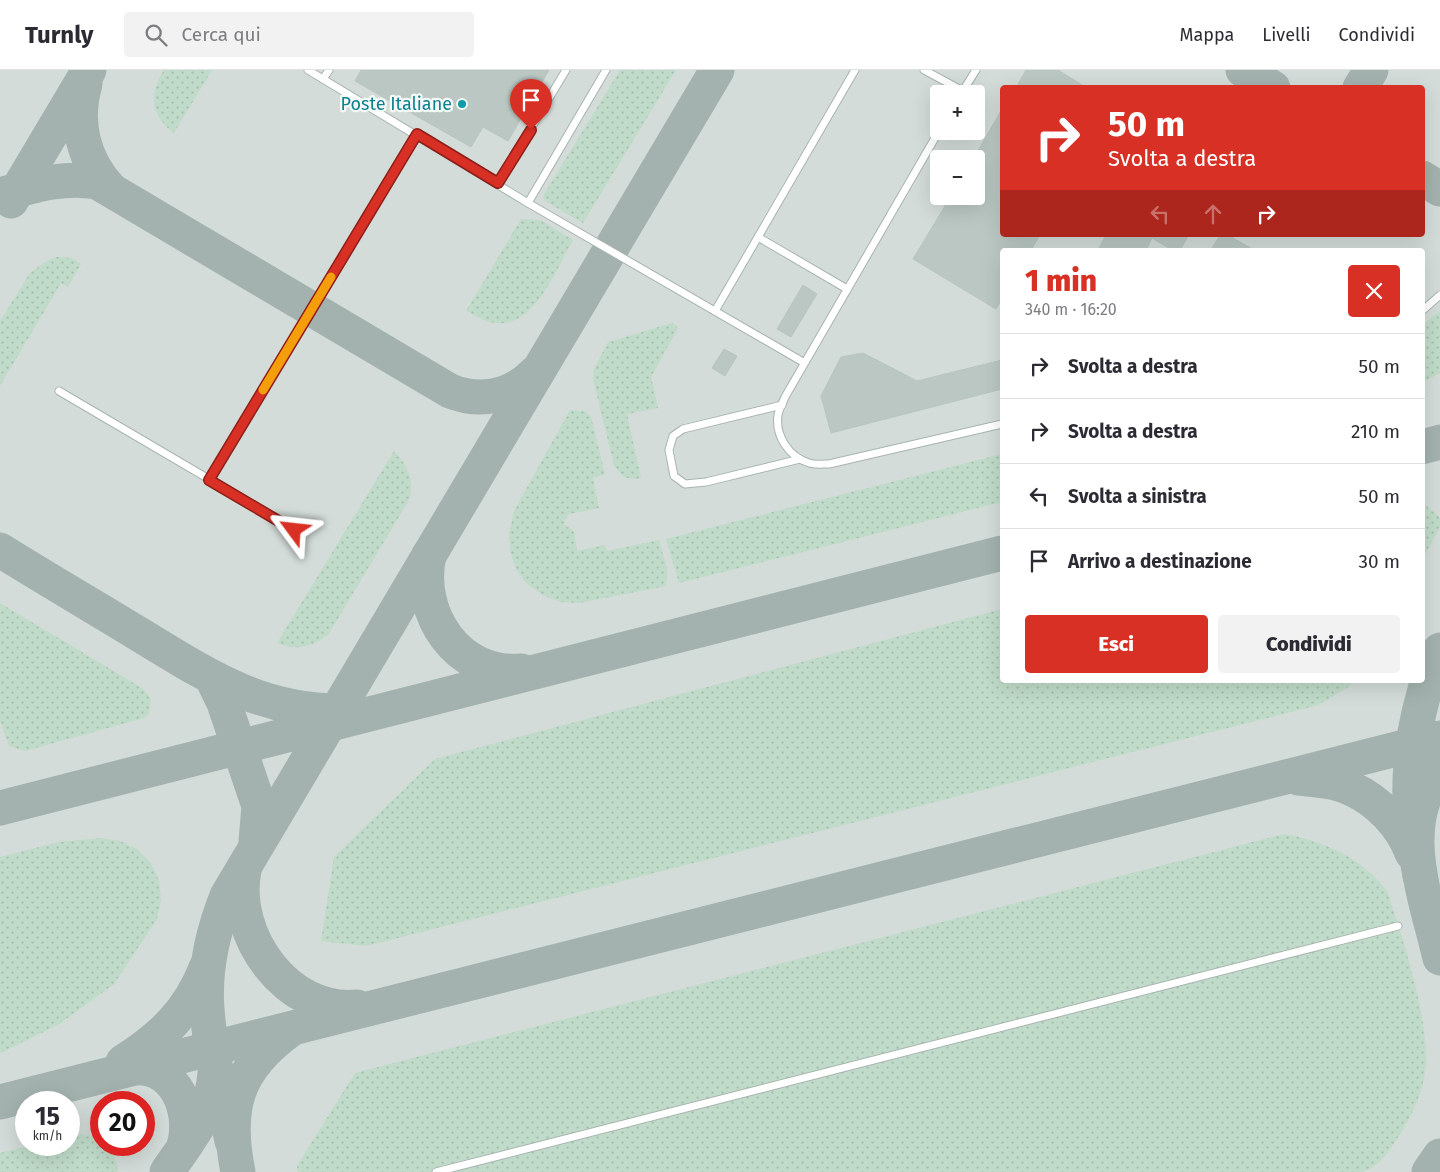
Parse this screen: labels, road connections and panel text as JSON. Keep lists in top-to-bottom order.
{
  "places": ["Poste Italiane"],
  "page": {
    "header": "Turnly",
    "search": "Cerca qui",
    "nav": ["Mappa", "Livelli", "Condividi"],
    "map_buttons": ["+", "−"],
    "turn": ["50 m", "Svolta a destra"],
    "heading": ["1 min", "340 m · 16:20"],
    "list": [
      {
        "name": "Svolta a destra",
        "value": "50 m"
      },
      {
        "name": "Svolta a destra",
        "value": "210 m"
      },
      {
        "name": "Svolta a sinistra",
        "value": "50 m"
      },
      {
        "name": "Arrivo a destinazione",
        "value": "30 m"
      }
    ],
    "buttons": ["Esci", "Condividi"],
    "speed": "15 km/h",
    "limit": "20"
  }
}
